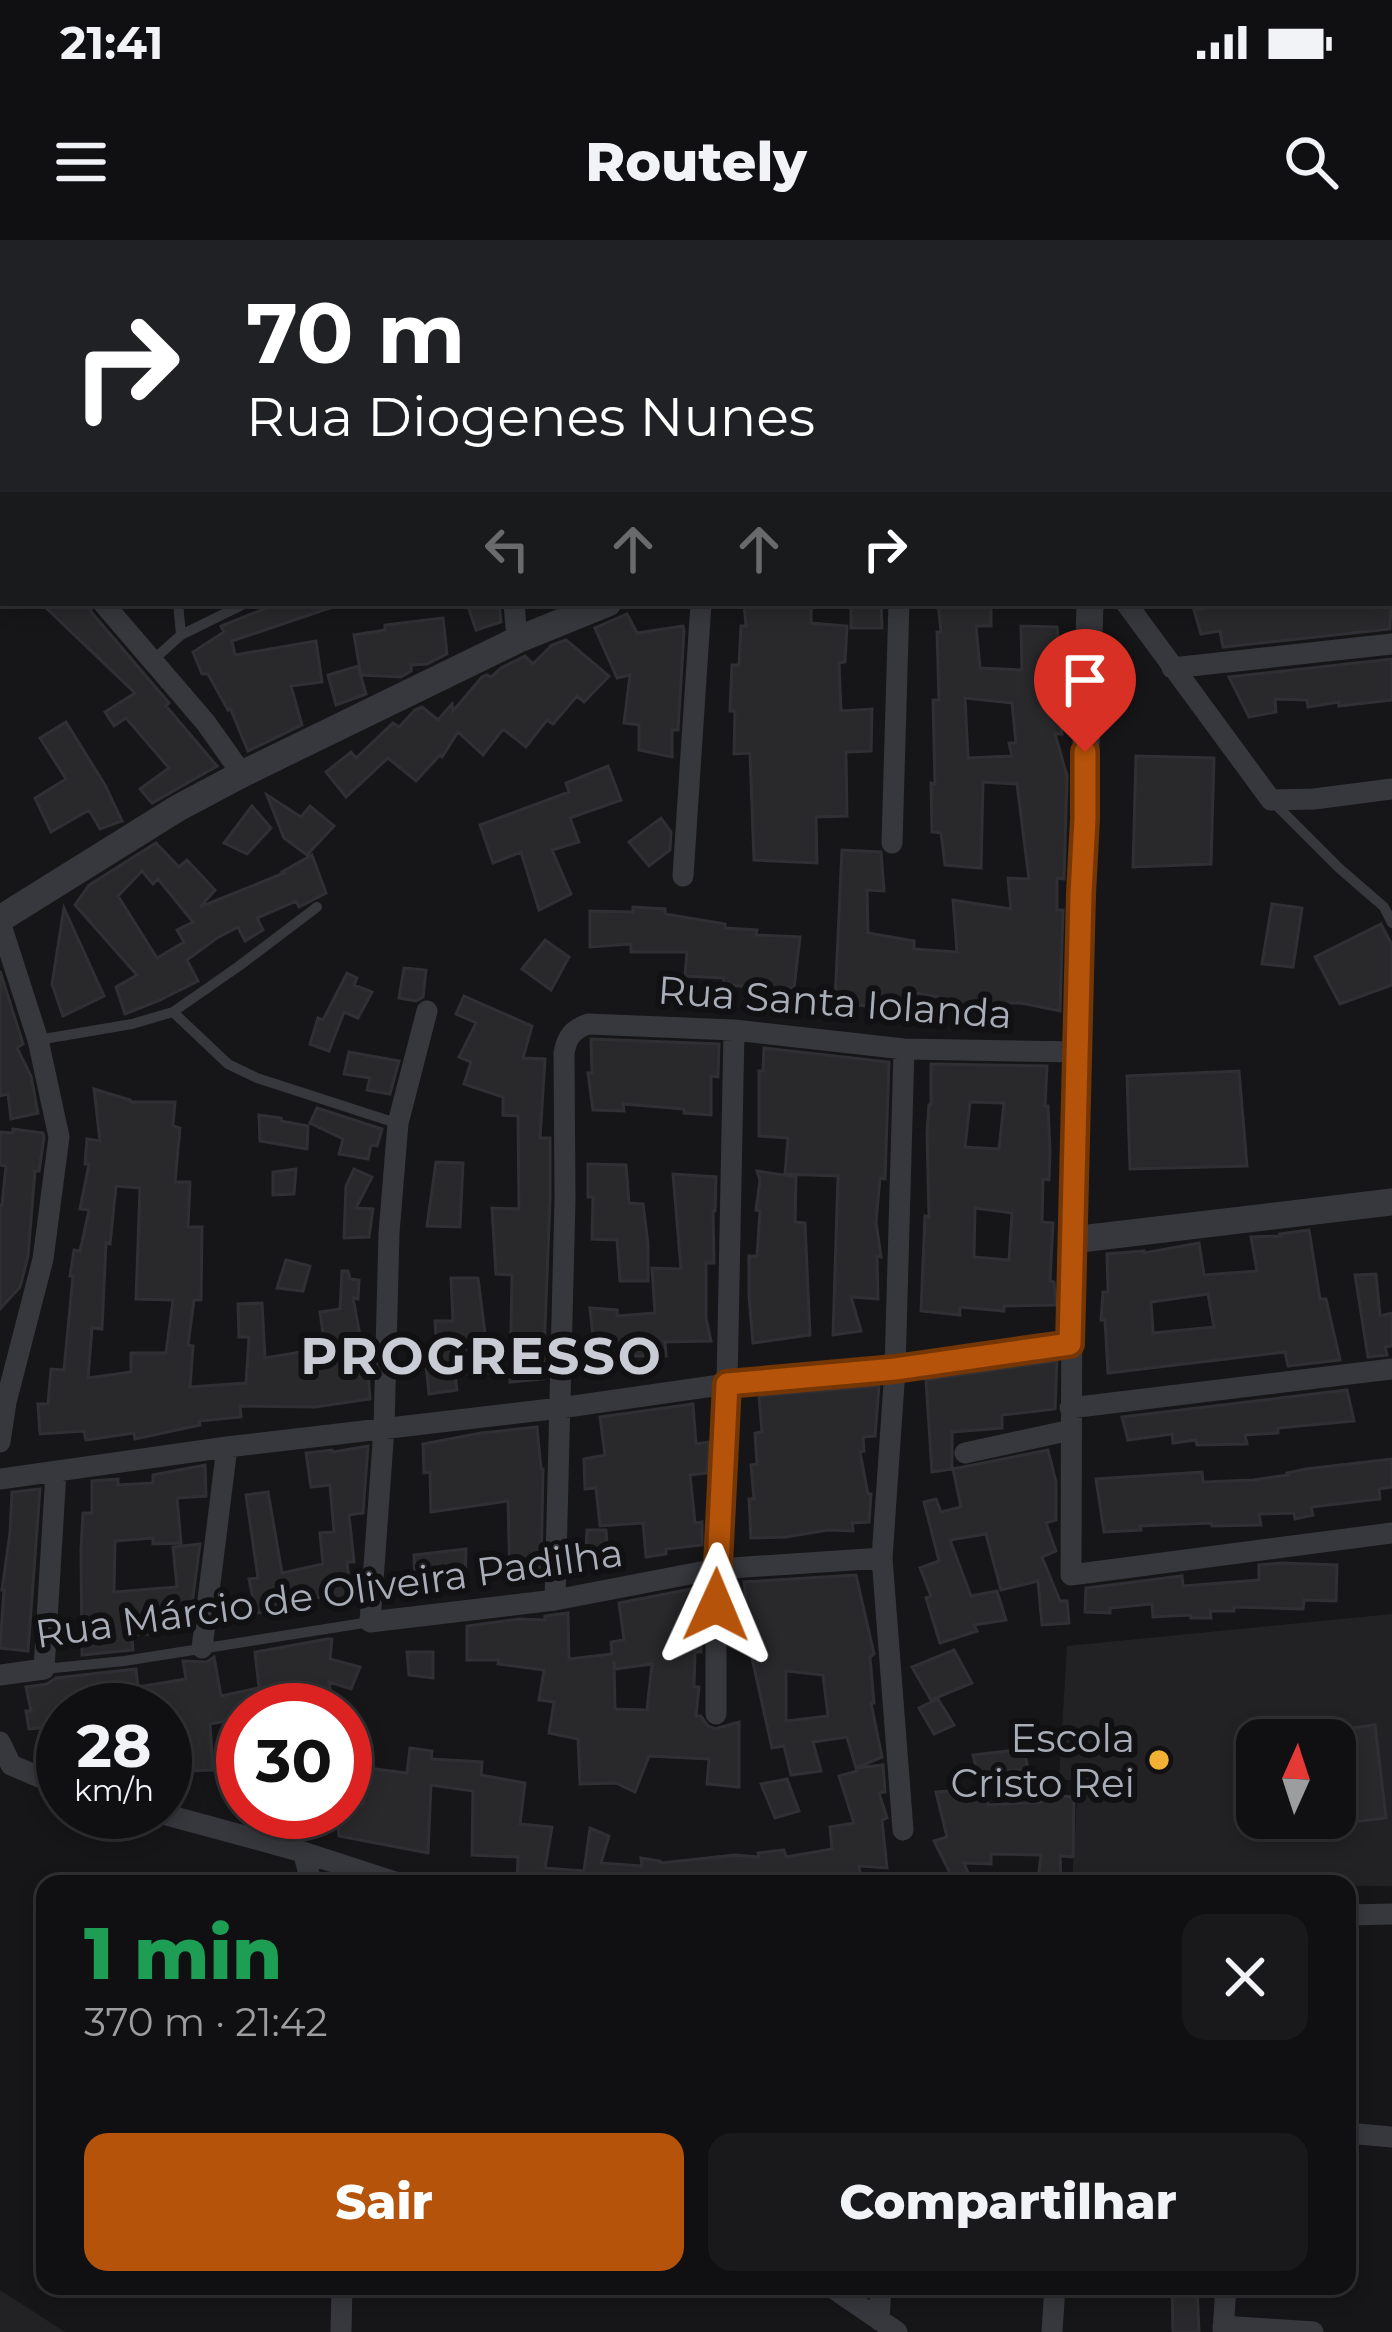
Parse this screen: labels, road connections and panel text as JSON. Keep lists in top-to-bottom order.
{
  "streets": {
    "street": ["Rua Santa Iolanda", "Rua Márcio de Oliveira Padilha"]
  },
  "districts": ["PROGRESSO"],
  "places": ["Escola Cristo Rei"],
  "north": "top",
  "page": {
    "status": "21:41",
    "header": "Routely",
    "turn": ["70 m", "Rua Diogenes Nunes"],
    "speed": "28 km/h",
    "limit": "30",
    "heading": ["1 min", "370 m · 21:42"],
    "buttons": ["Sair", "Compartilhar"]
  }
}
